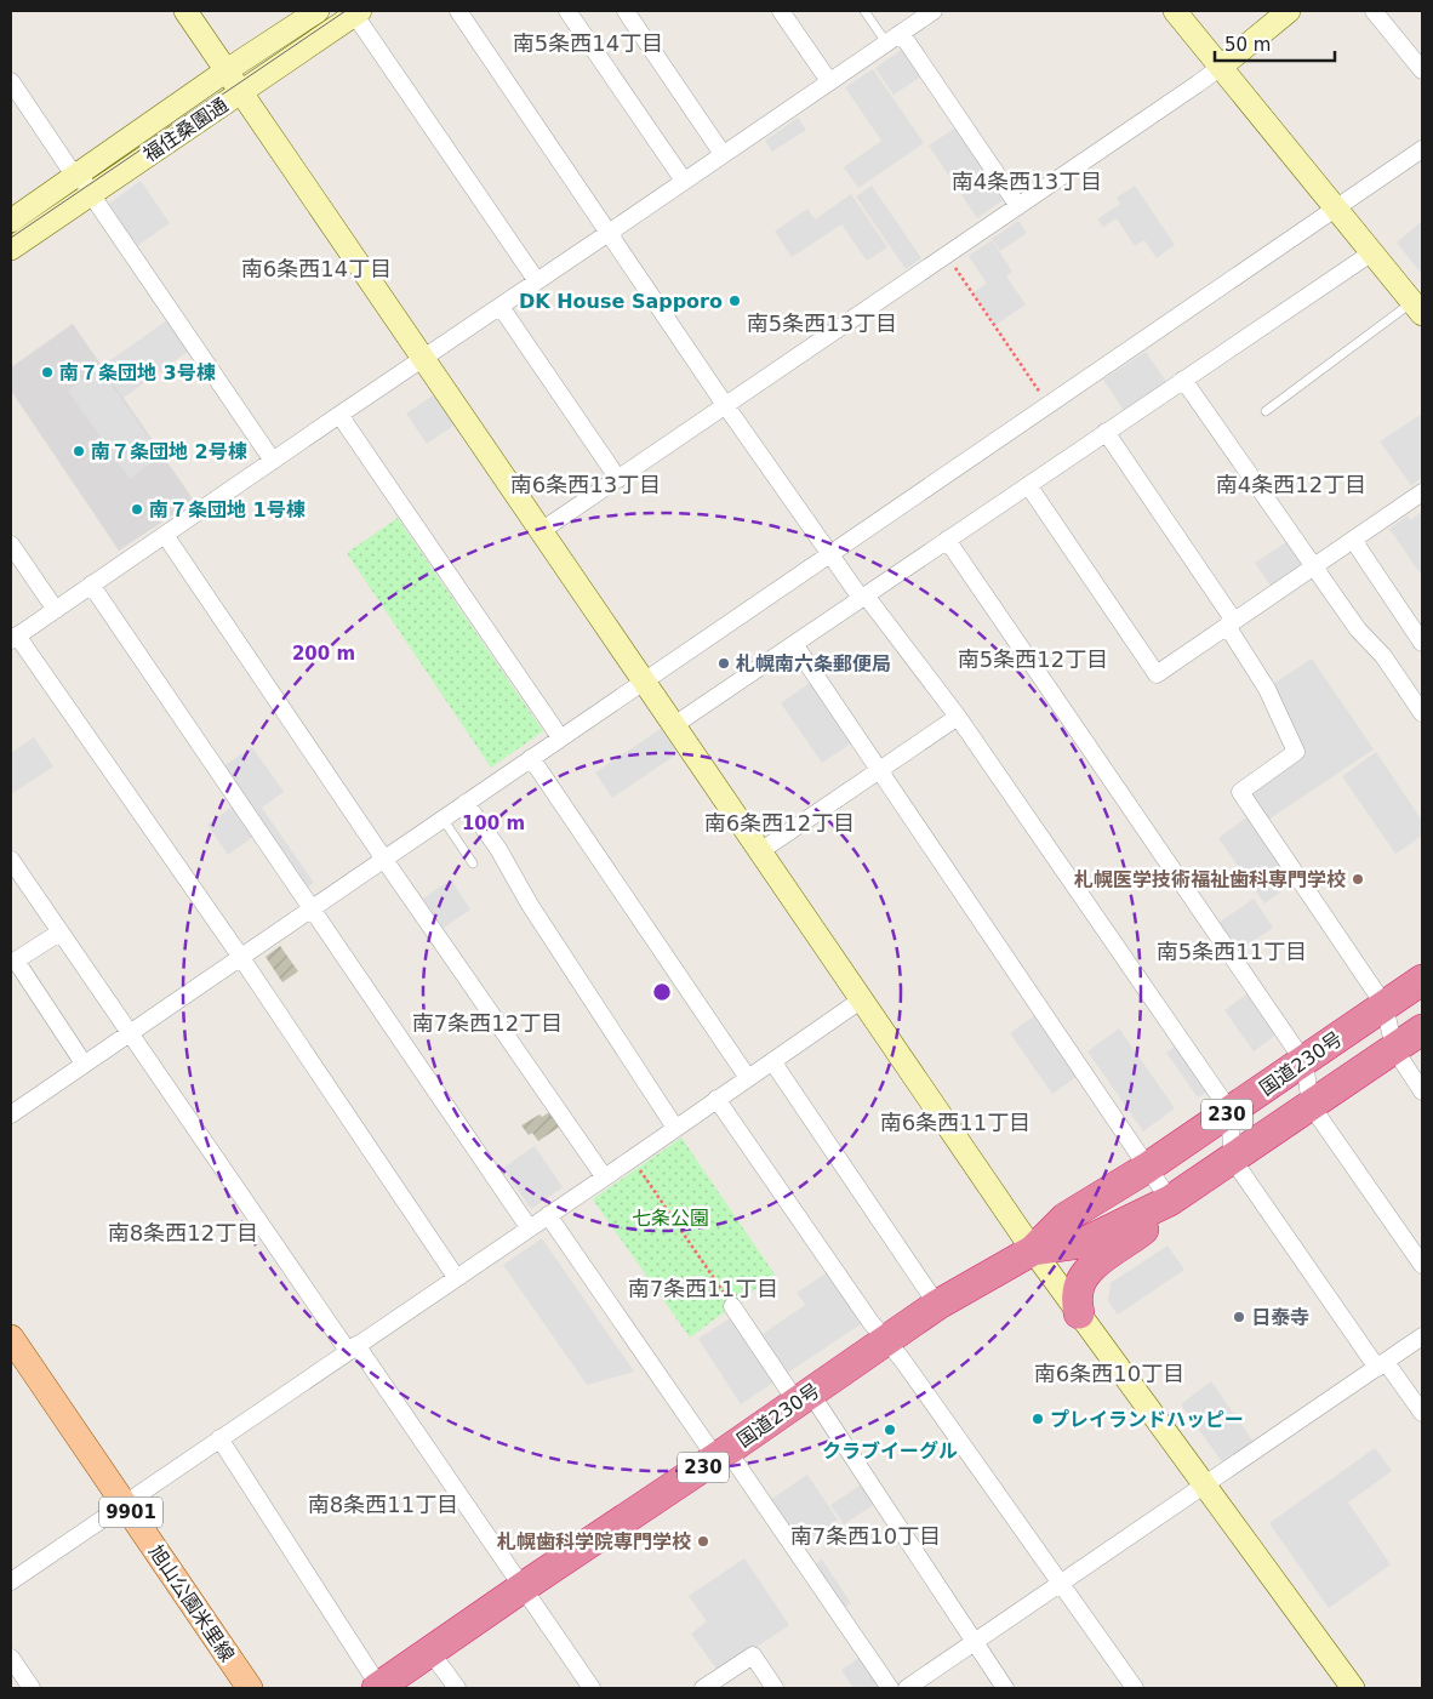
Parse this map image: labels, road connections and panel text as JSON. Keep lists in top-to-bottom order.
{
  "streets": {
    "highway": ["国道230号", "230"],
    "main road": ["9901", "旭山公園米里線"],
    "street": ["福住桑園通"]
  },
  "districts": [
    "南5条西14丁目",
    "南4条西13丁目",
    "南6条西14丁目",
    "南5条西13丁目",
    "南6条西13丁目",
    "南4条西12丁目",
    "南5条西12丁目",
    "南6条西12丁目",
    "南5条西11丁目",
    "南7条西12丁目",
    "南6条西11丁目",
    "南8条西12丁目",
    "南7条西11丁目",
    "南6条西10丁目",
    "南8条西11丁目",
    "南7条西10丁目"
  ],
  "parks": ["七条公園"],
  "places": [
    "DK House Sapporo",
    "南７条団地 3号棟",
    "南７条団地 2号棟",
    "南７条団地 1号棟",
    "札幌南六条郵便局",
    "札幌医学技術福祉歯科専門学校",
    "日泰寺",
    "プレイランドハッピー",
    "クラブイーグル",
    "札幌歯科学院専門学校"
  ],
  "scale_bar": "50 m",
  "rings": ["200 m", "100 m"]
}
